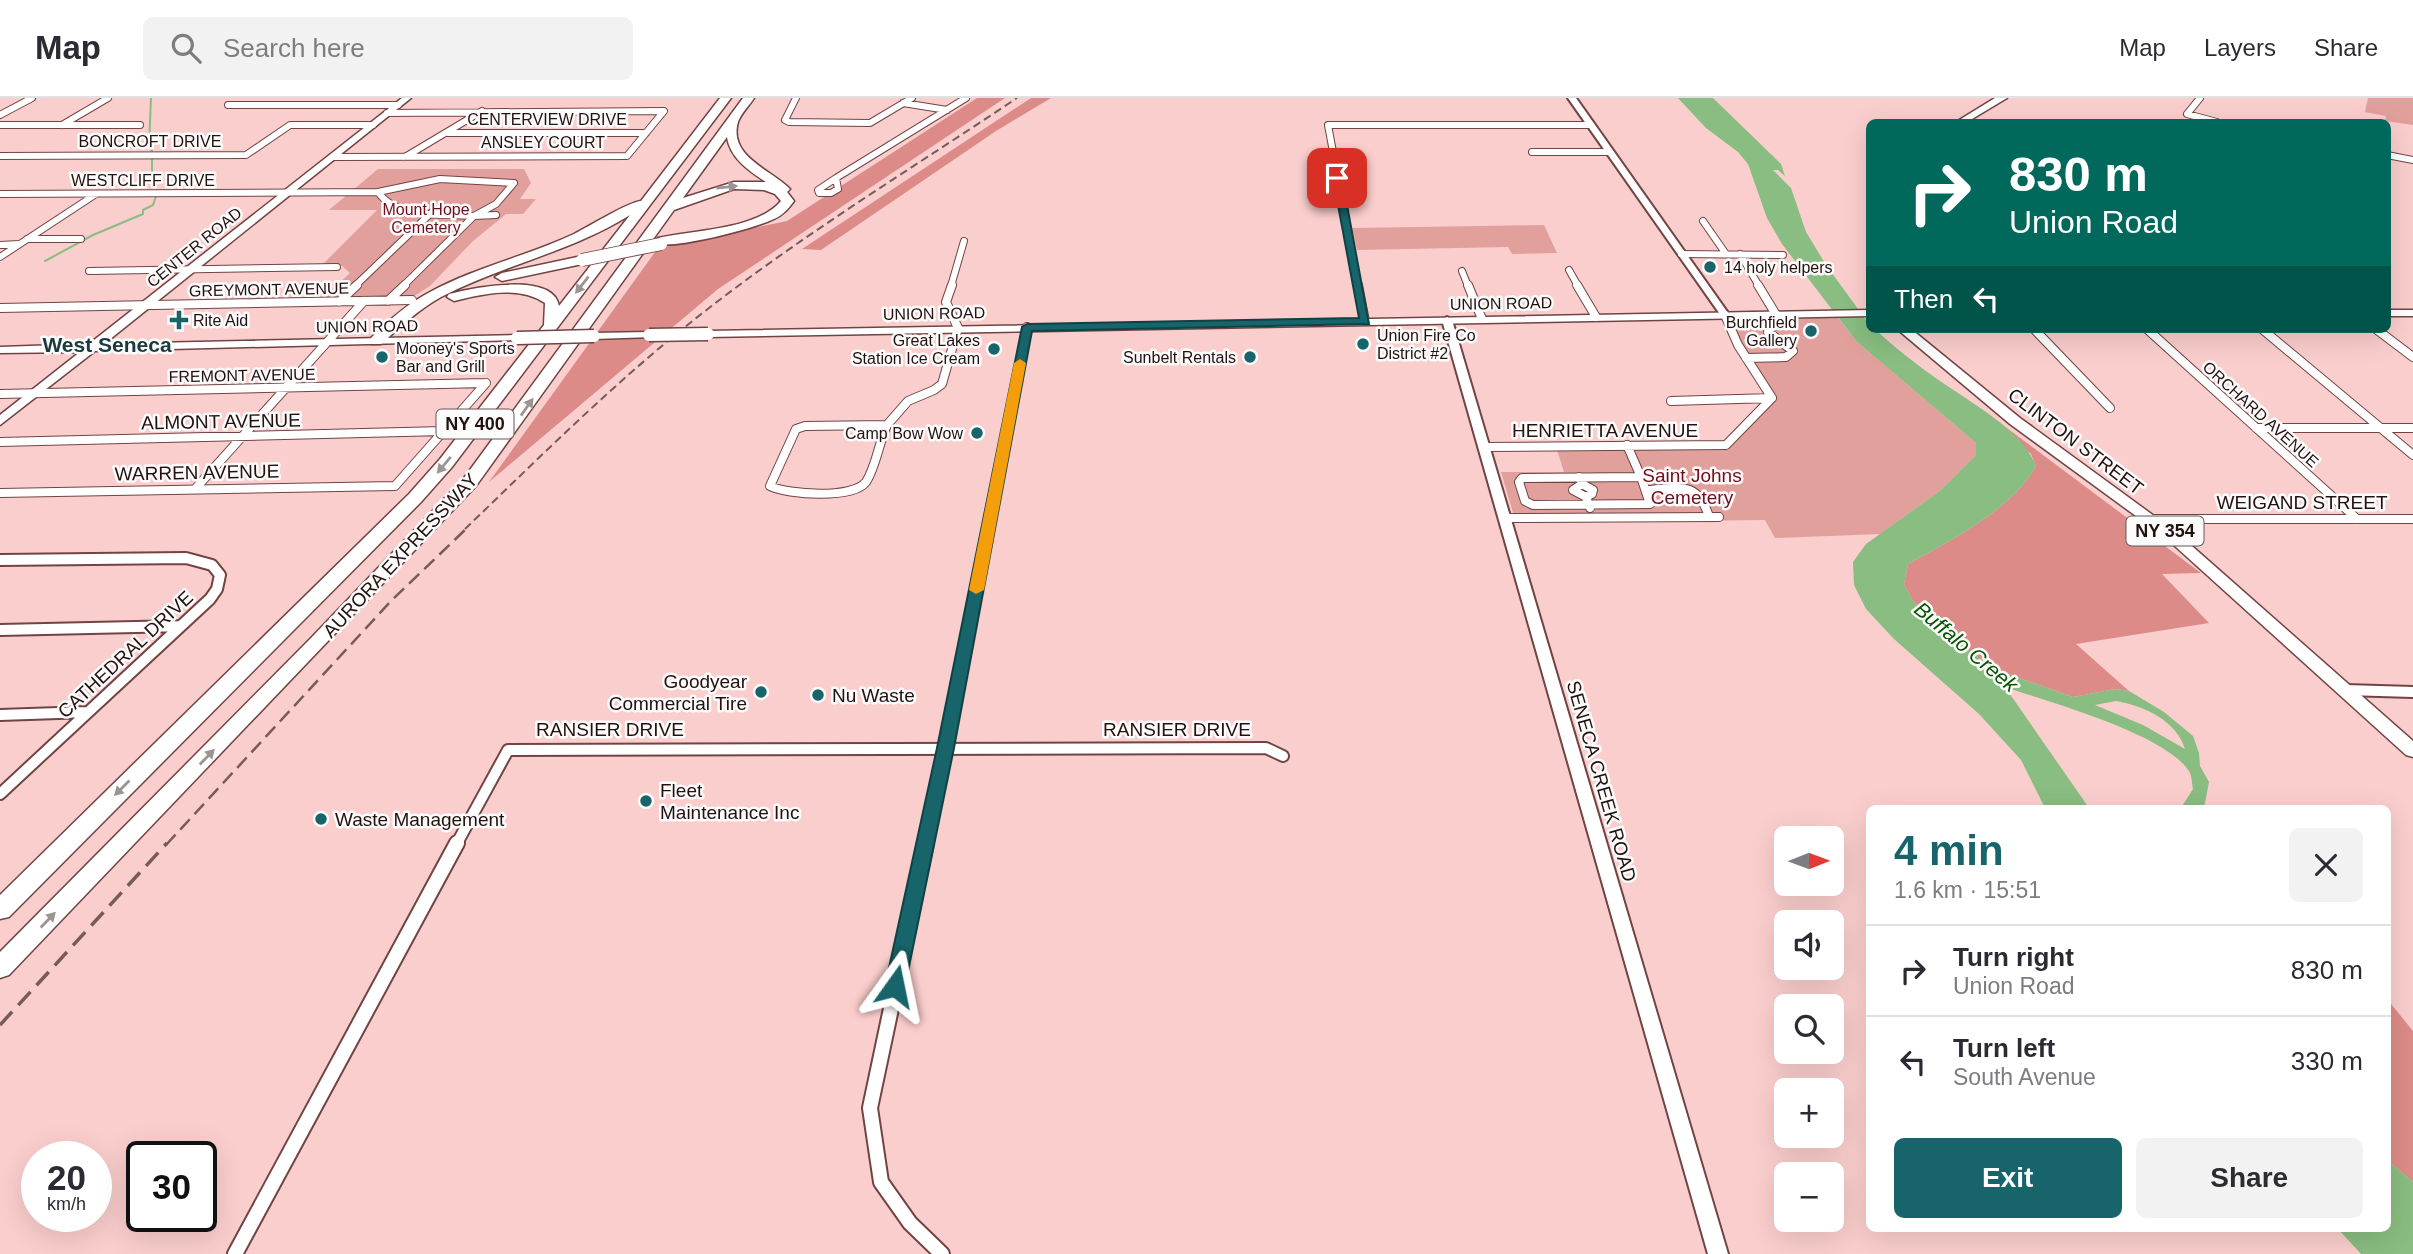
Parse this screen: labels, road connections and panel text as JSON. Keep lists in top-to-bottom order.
{
  "streets": {
    "highway": ["NY 400", "AURORA EXPRESSWAY"],
    "main road": [
      "CENTER ROAD",
      "UNION ROAD",
      "CLINTON STREET",
      "NY 354"
    ],
    "street": [
      "CENTERVIEW DRIVE",
      "BONCROFT DRIVE",
      "ANSLEY COURT",
      "WESTCLIFF DRIVE",
      "GREYMONT AVENUE",
      "FREMONT AVENUE",
      "ORCHARD AVENUE",
      "ALMONT AVENUE",
      "HENRIETTA AVENUE",
      "WARREN AVENUE",
      "WEIGAND STREET",
      "CATHEDRAL DRIVE",
      "RANSIER DRIVE",
      "SENECA CREEK ROAD"
    ]
  },
  "crossings": [
    ["CENTERVIEW DRIVE", "ANSLEY COURT"],
    ["BONCROFT DRIVE", "CENTER ROAD"],
    ["ANSLEY COURT", "CENTER ROAD"],
    ["WESTCLIFF DRIVE", "CENTER ROAD"],
    ["CENTER ROAD", "GREYMONT AVENUE"],
    ["CENTER ROAD", "UNION ROAD"],
    ["CENTER ROAD", "FREMONT AVENUE"],
    ["UNION ROAD", "SENECA CREEK ROAD"],
    ["FREMONT AVENUE", "ALMONT AVENUE"],
    ["FREMONT AVENUE", "WARREN AVENUE"],
    ["ORCHARD AVENUE", "WEIGAND STREET"],
    ["ALMONT AVENUE", "WARREN AVENUE"],
    ["HENRIETTA AVENUE", "SENECA CREEK ROAD"],
    ["CLINTON STREET", "WEIGAND STREET"]
  ],
  "districts": ["West Seneca"],
  "water": ["Buffalo Creek"],
  "parks": ["Mount Hope Cemetery", "Saint Johns Cemetery"],
  "places": {
    "other": [
      "14 holy helpers",
      "Burchfield Gallery",
      "Union Fire Co District #2",
      "Great Lakes Station Ice Cream",
      "Mooney's Sports Bar and Grill",
      "Sunbelt Rentals",
      "Camp Bow Wow",
      "Goodyear Commercial Tire",
      "Nu Waste",
      "Fleet Maintenance Inc",
      "Waste Management"
    ],
    "health": ["Rite Aid"]
  },
  "north": "right",
  "page": {
    "header": "Map",
    "search": "Search here",
    "nav": ["Map", "Layers", "Share"],
    "turn": ["830 m", "Union Road"],
    "then": "Then",
    "heading": ["4 min", "1.6 km · 15:51"],
    "map_buttons": ["+", "−"],
    "list": [
      {
        "name": "Turn right",
        "note": "Union Road",
        "value": "830 m"
      },
      {
        "name": "Turn left",
        "note": "South Avenue",
        "value": "330 m"
      }
    ],
    "buttons": ["Exit", "Share"],
    "speed": "20 km/h",
    "limit": "30"
  }
}
